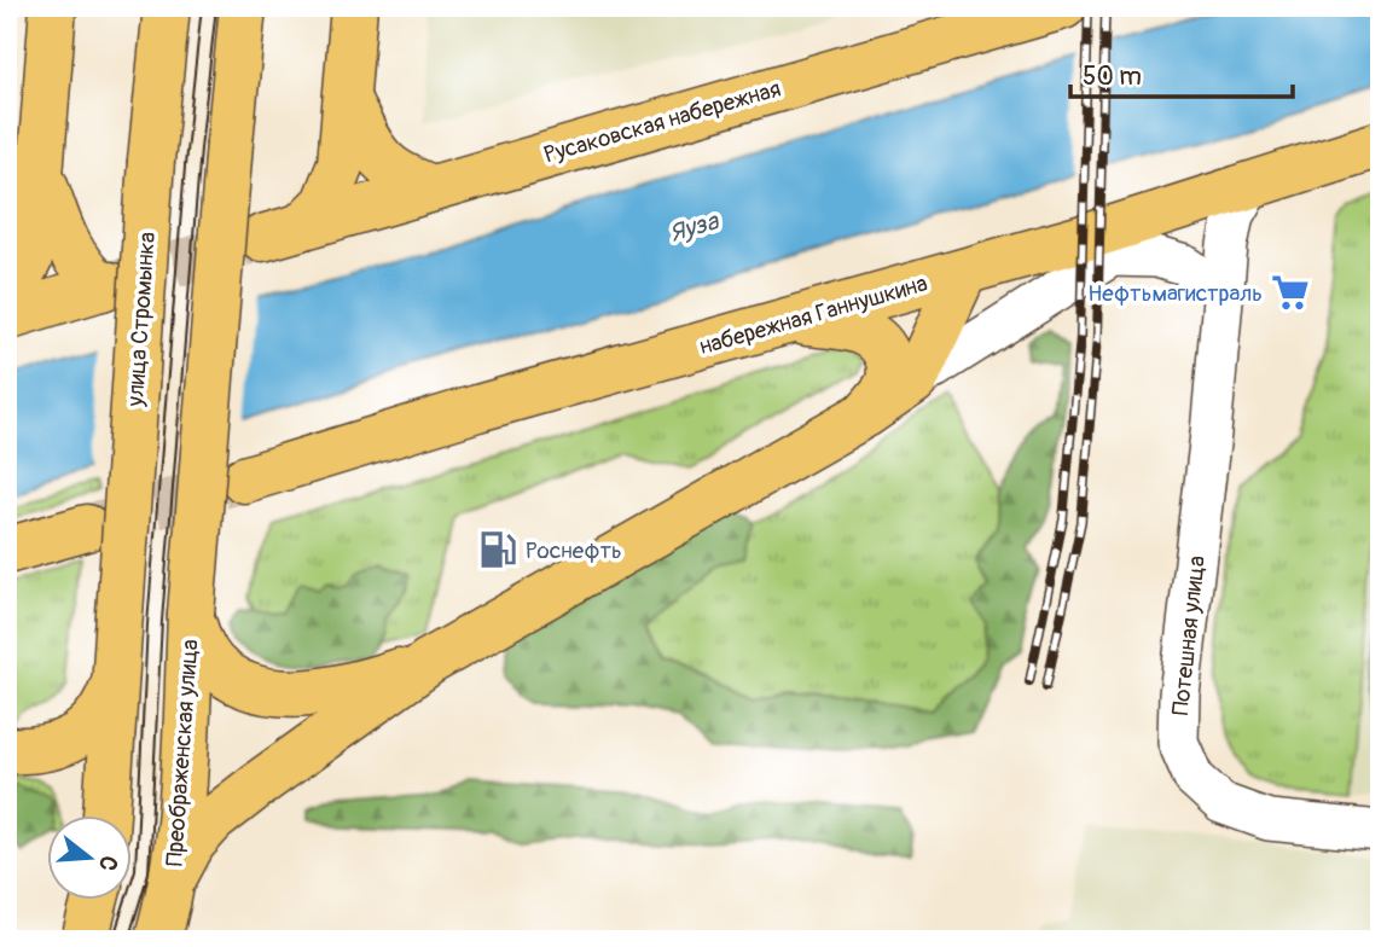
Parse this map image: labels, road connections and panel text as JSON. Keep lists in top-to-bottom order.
{
  "streets": {
    "main road": [
      "Русаковская набережная",
      "набережная Ганнушкина",
      "улица Стромынка",
      "Преображенская улица"
    ],
    "street": ["Потешная улица"]
  },
  "crossings": [
    ["набережная Ганнушкина", "Потешная улица"]
  ],
  "water": ["Яуза"],
  "places": {
    "supermarket": ["Нефтьмагистраль"],
    "fuel station": ["Роснефть"]
  },
  "scale_bar": "50 m",
  "north": "right"
}
